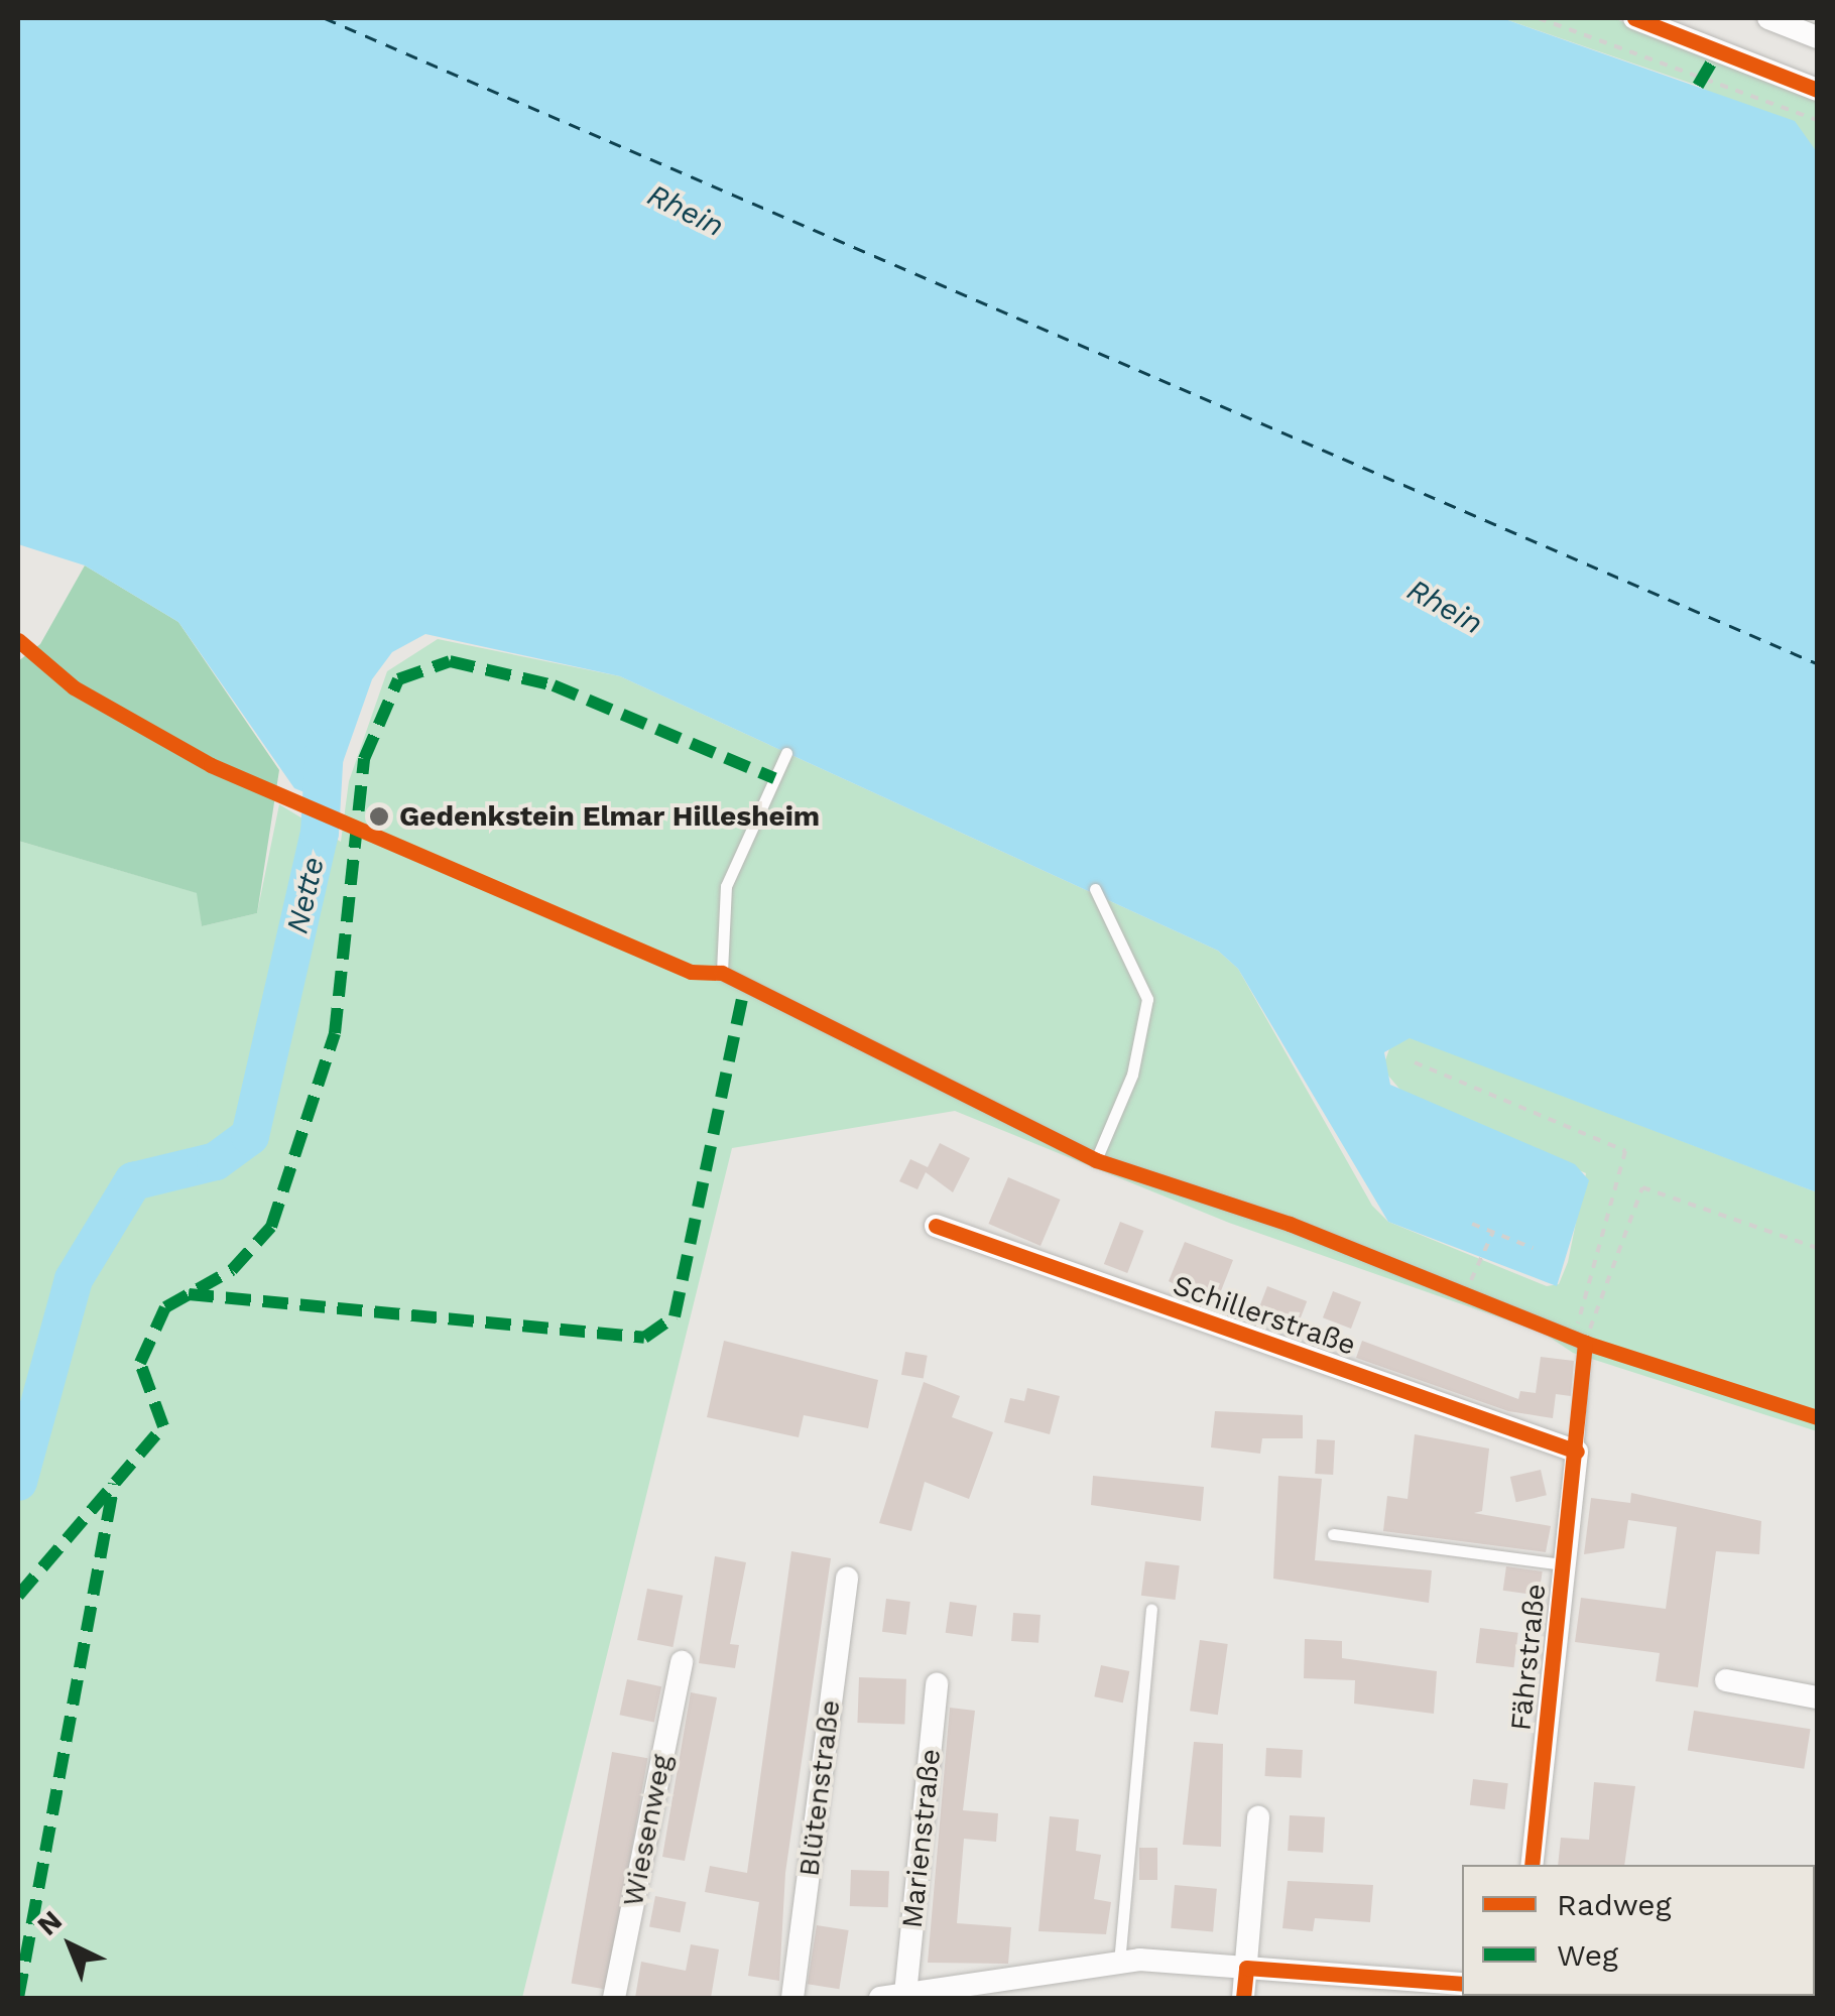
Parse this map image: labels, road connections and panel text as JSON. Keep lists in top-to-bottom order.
{
  "streets": {
    "street": [
      "Schillerstraße",
      "Fährstraße",
      "Blütenstraße",
      "Wiesenweg",
      "Marienstraße"
    ]
  },
  "crossings": [
    ["Schillerstraße", "Fährstraße"]
  ],
  "water": ["Rhein", "Nette"],
  "places": ["Gedenkstein Elmar Hillesheim"],
  "legend": ["Radweg", "Weg"],
  "north": "top left"
}
